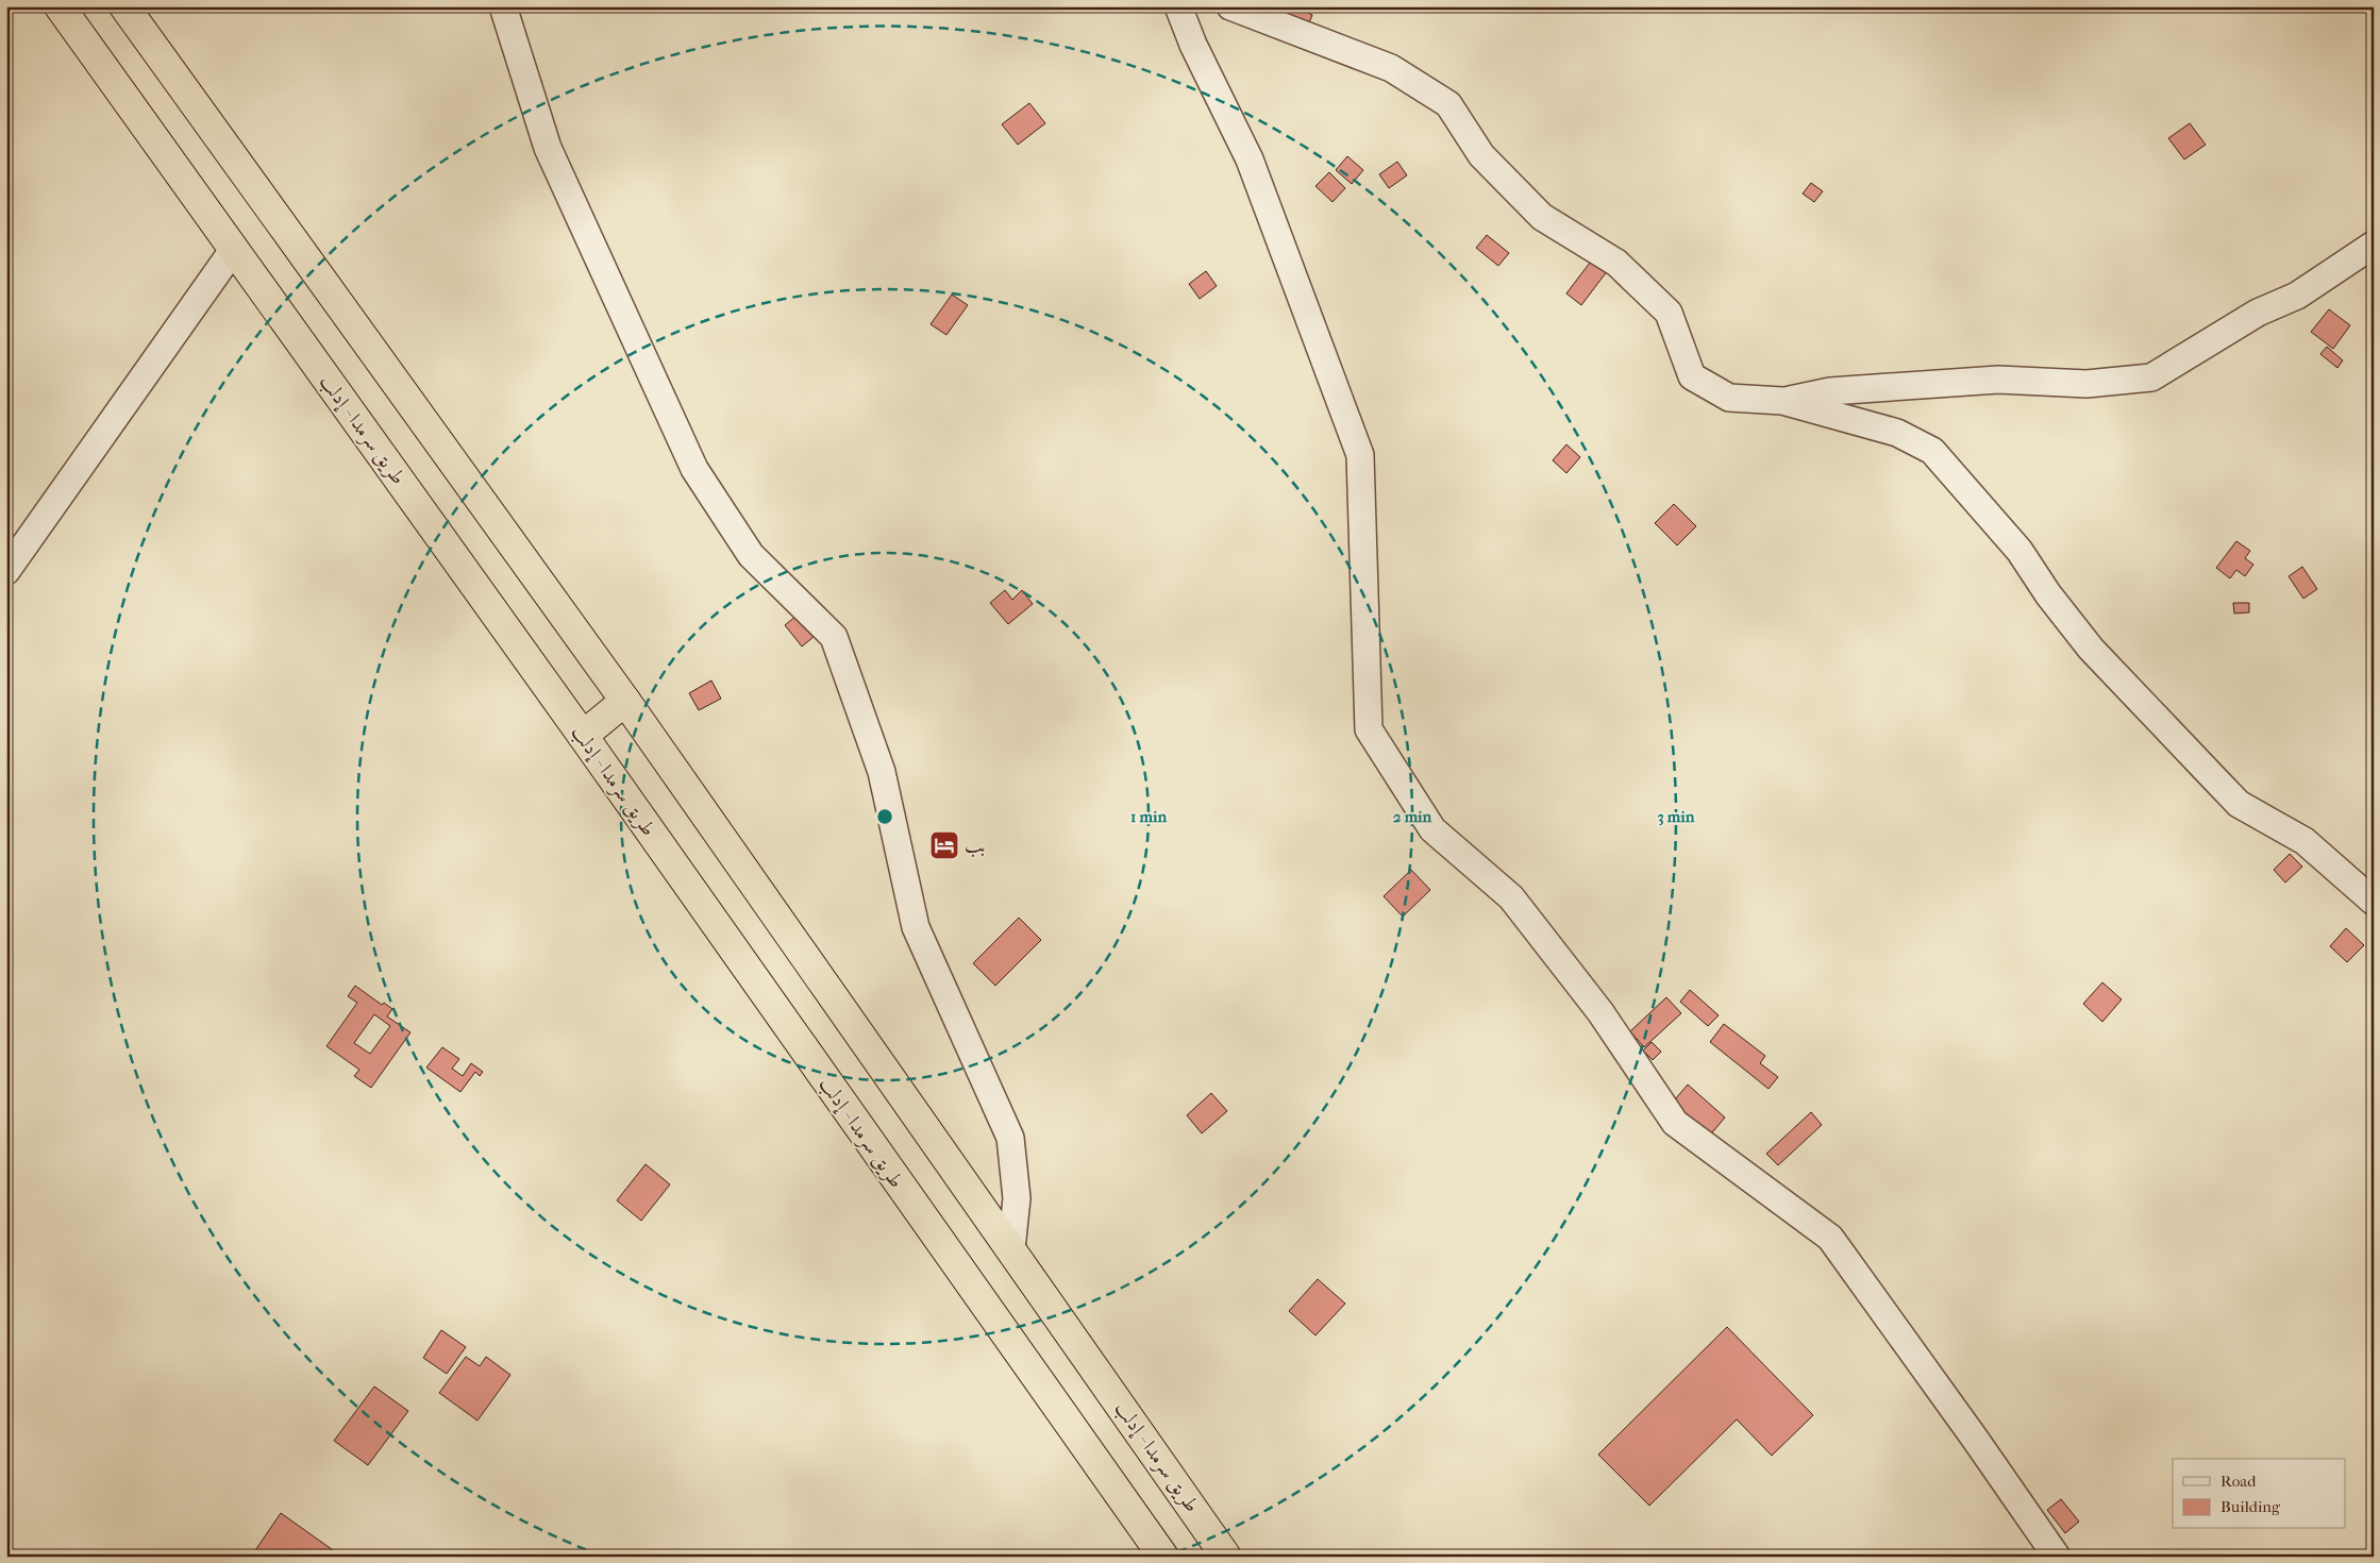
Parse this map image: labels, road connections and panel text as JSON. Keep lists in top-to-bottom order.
{
  "streets": {
    "highway": ["طريق سرمدا - إدلب"]
  },
  "places": {
    "hotel": ["بب"]
  },
  "legend": ["Road", "Building"],
  "rings": ["1 min", "2 min", "3 min"]
}
